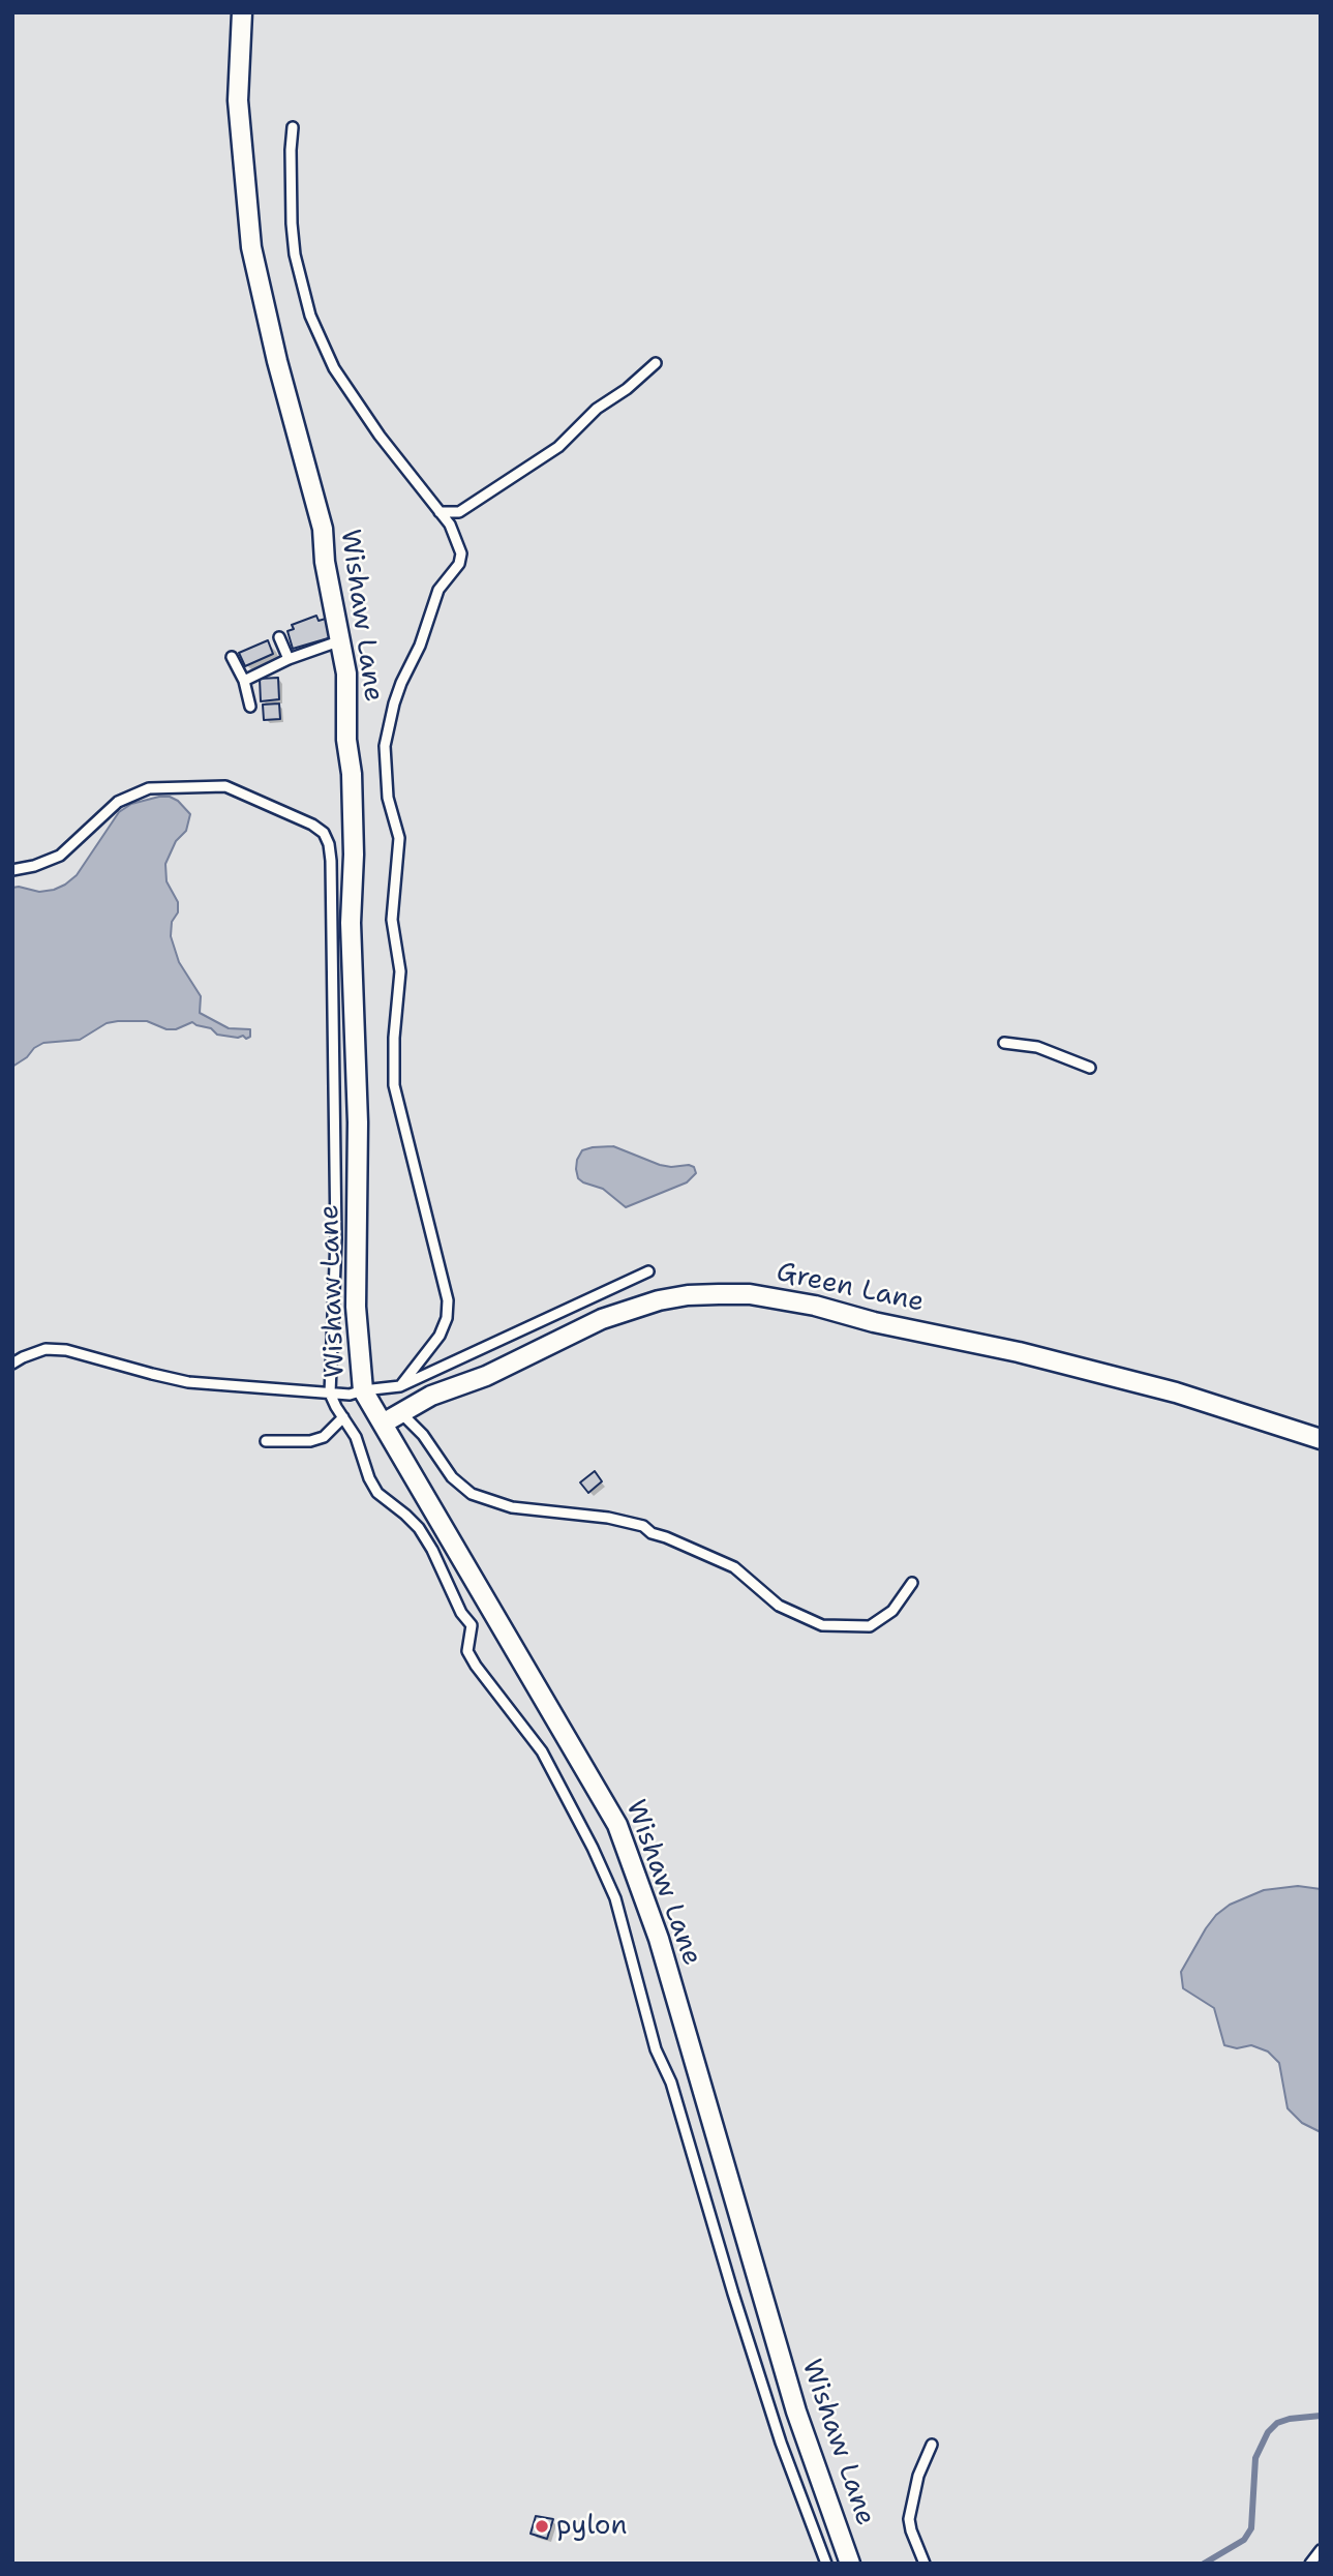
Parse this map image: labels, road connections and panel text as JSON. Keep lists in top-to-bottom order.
{
  "streets": {
    "street": ["Wishaw Lane", "Green Lane"]
  },
  "crossings": [
    ["Wishaw Lane", "Green Lane"]
  ],
  "places": ["pylon"]
}
